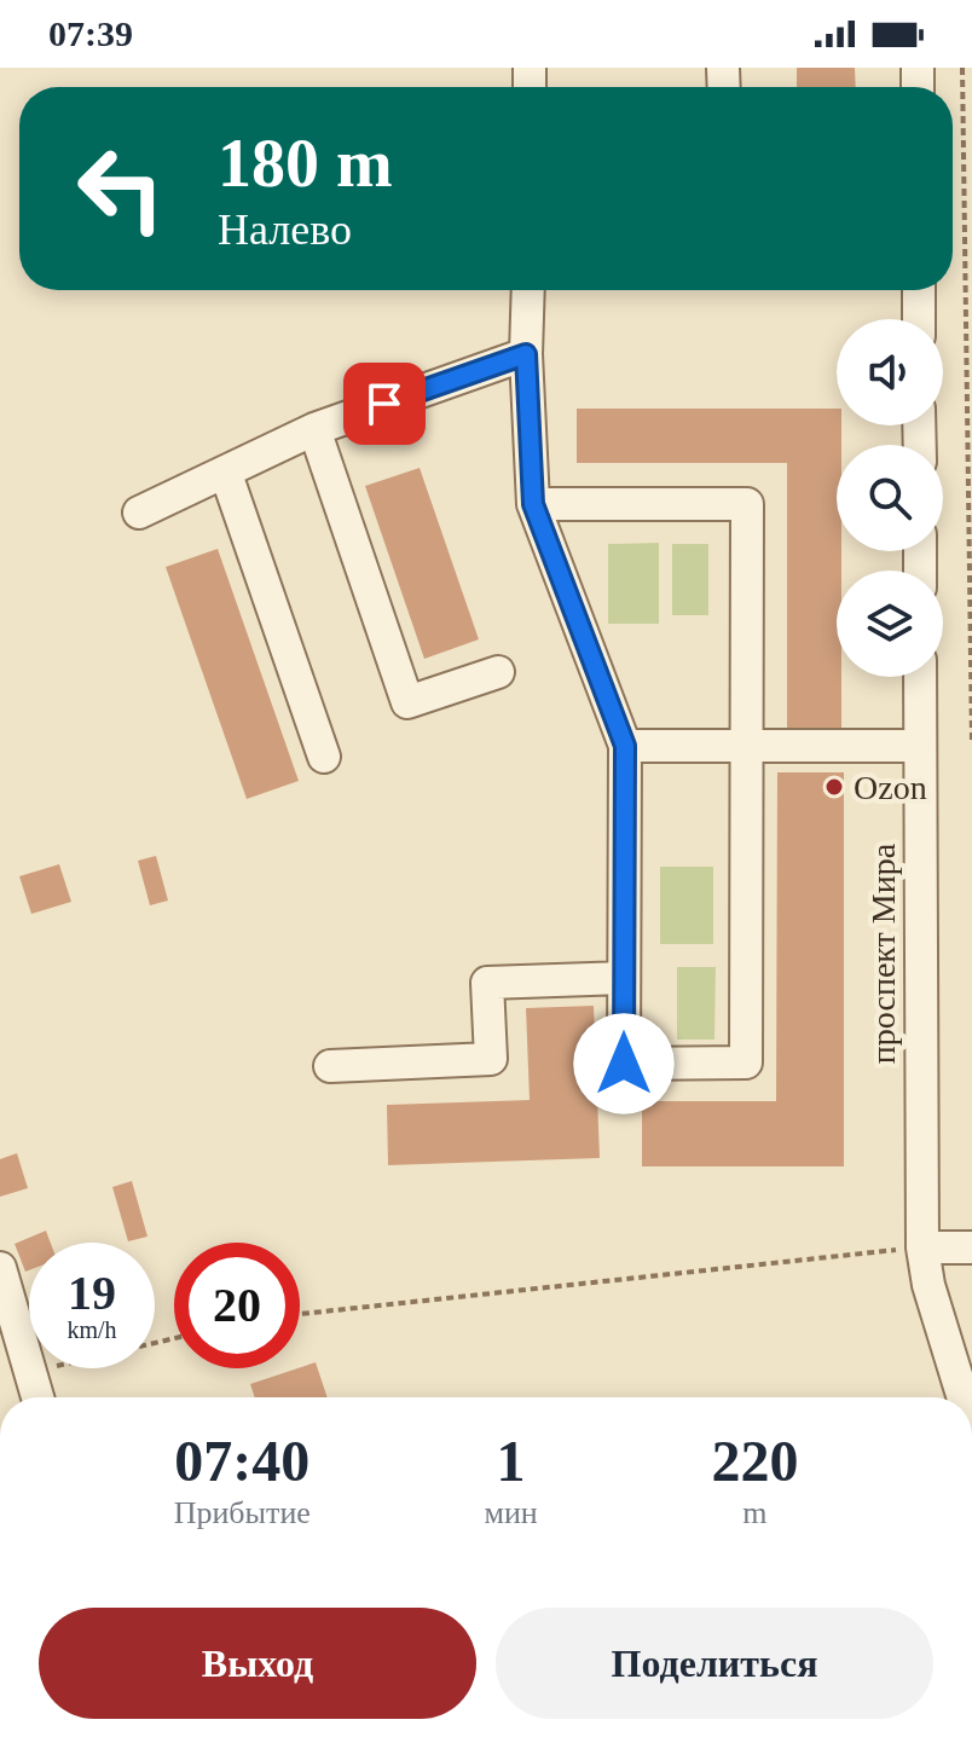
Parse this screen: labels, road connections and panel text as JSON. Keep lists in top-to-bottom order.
{
  "streets": {
    "street": ["проспект Мира"]
  },
  "places": ["Ozon"],
  "page": {
    "status": "07:39",
    "turn": ["180 m", "Налево"],
    "speed": "19 km/h",
    "limit": "20",
    "eta": [
      "07:40",
      "Прибытие",
      "1",
      "мин",
      "220",
      "m"
    ],
    "buttons": ["Выход", "Поделиться"]
  }
}
